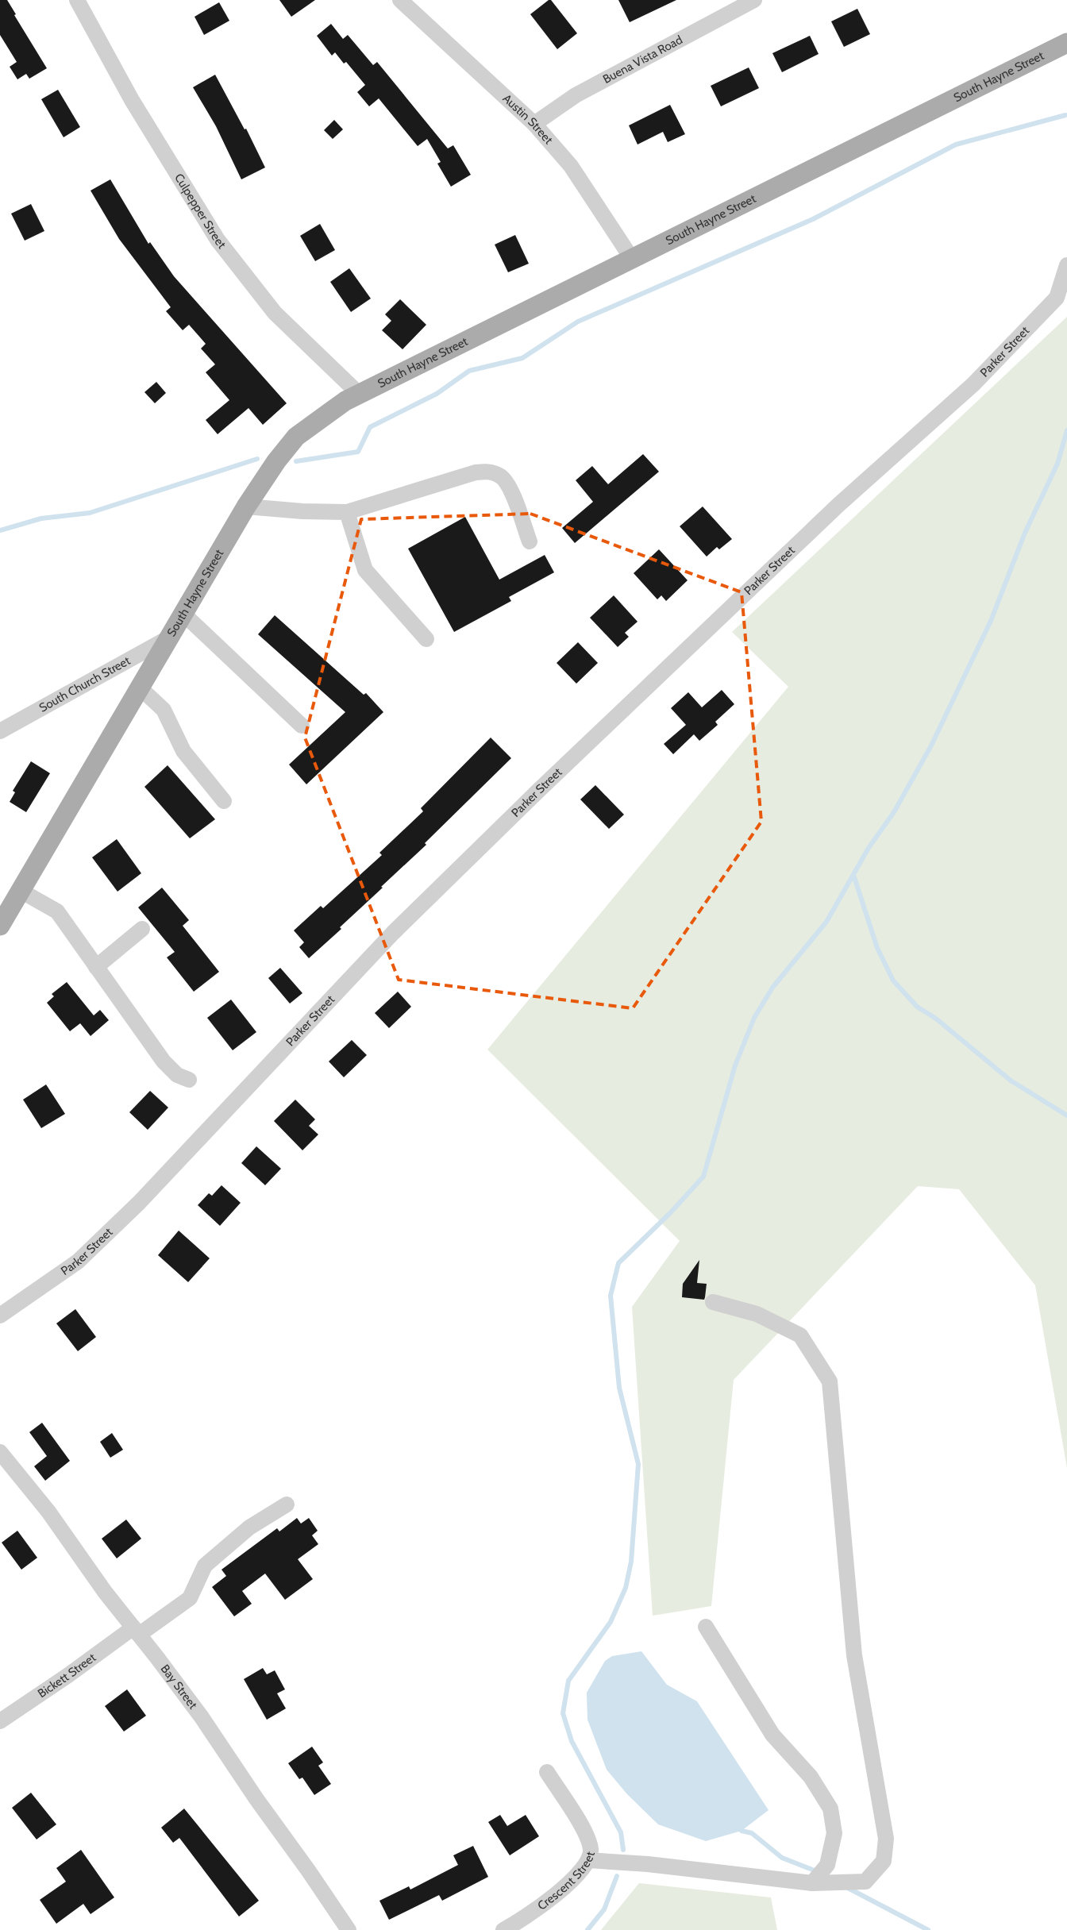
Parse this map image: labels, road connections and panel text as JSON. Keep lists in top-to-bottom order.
{
  "streets": {
    "main road": ["South Hayne Street"],
    "street": [
      "Buena Vista Road",
      "Austin Street",
      "Culpepper Street",
      "Parker Street",
      "South Church Street",
      "Bickett Street",
      "Bay Street",
      "Crescent Street"
    ]
  },
  "crossings": [
    ["Buena Vista Road", "Austin Street"],
    ["South Hayne Street", "Austin Street"],
    ["South Hayne Street", "Culpepper Street"],
    ["South Hayne Street", "South Church Street"],
    ["Bickett Street", "Bay Street"]
  ]
}
